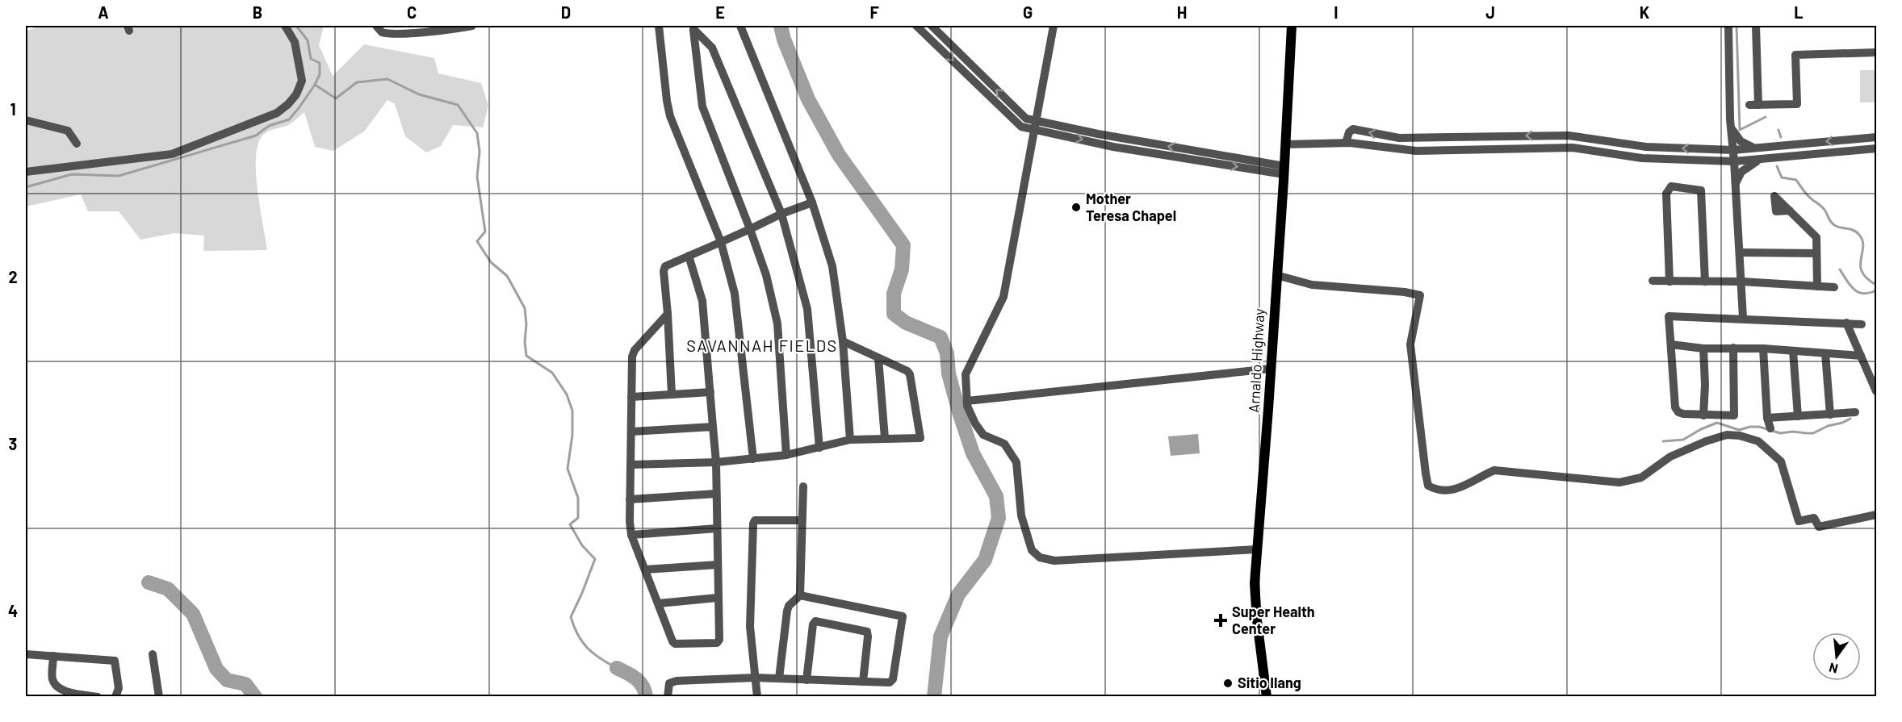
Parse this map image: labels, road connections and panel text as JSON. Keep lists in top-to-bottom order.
{
  "streets": {
    "main road": ["Arnaldo Highway"]
  },
  "districts": ["SAVANNAH FIELDS"],
  "places": {
    "other": ["Mother Teresa Chapel", "Sitio Ilang"],
    "health": ["Super Health Center"]
  },
  "north": "bottom",
  "grid": {
    "columns": [
      "A",
      "B",
      "C",
      "D",
      "E",
      "F",
      "G",
      "H",
      "I",
      "J",
      "K",
      "L"
    ],
    "rows": [
      "1",
      "2",
      "3",
      "4"
    ]
  }
}
